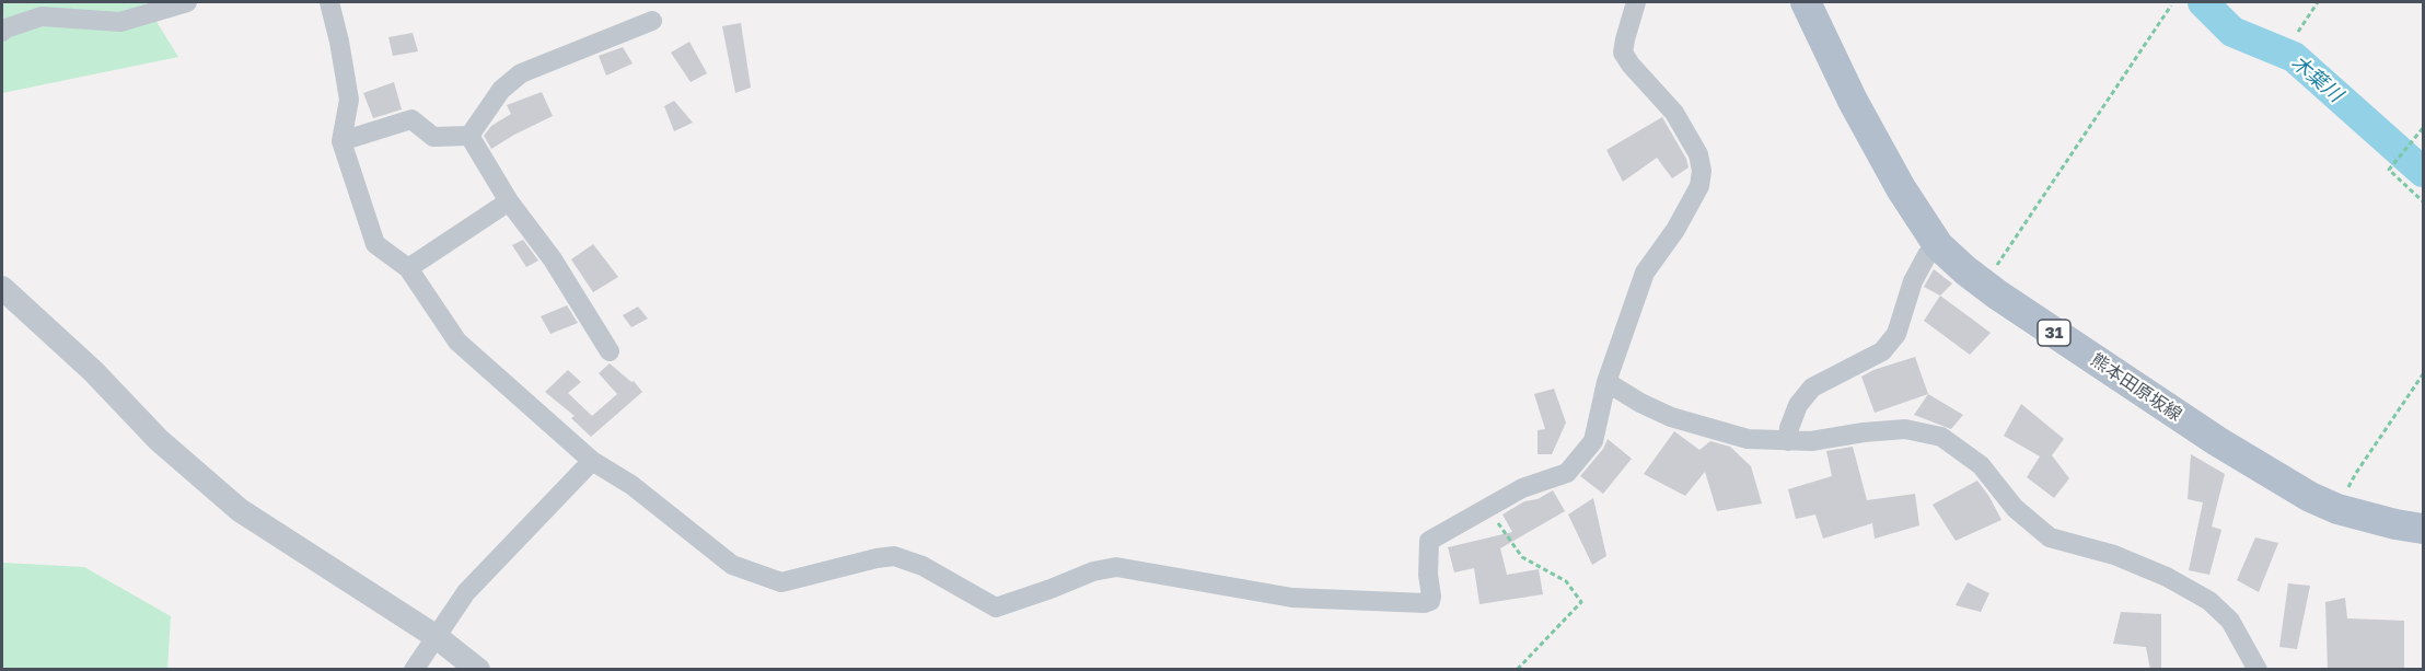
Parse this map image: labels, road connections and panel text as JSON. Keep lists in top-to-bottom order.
{
  "streets": {
    "main road": ["31", "熊本田原坂線"]
  },
  "water": ["木葉川"]
}
